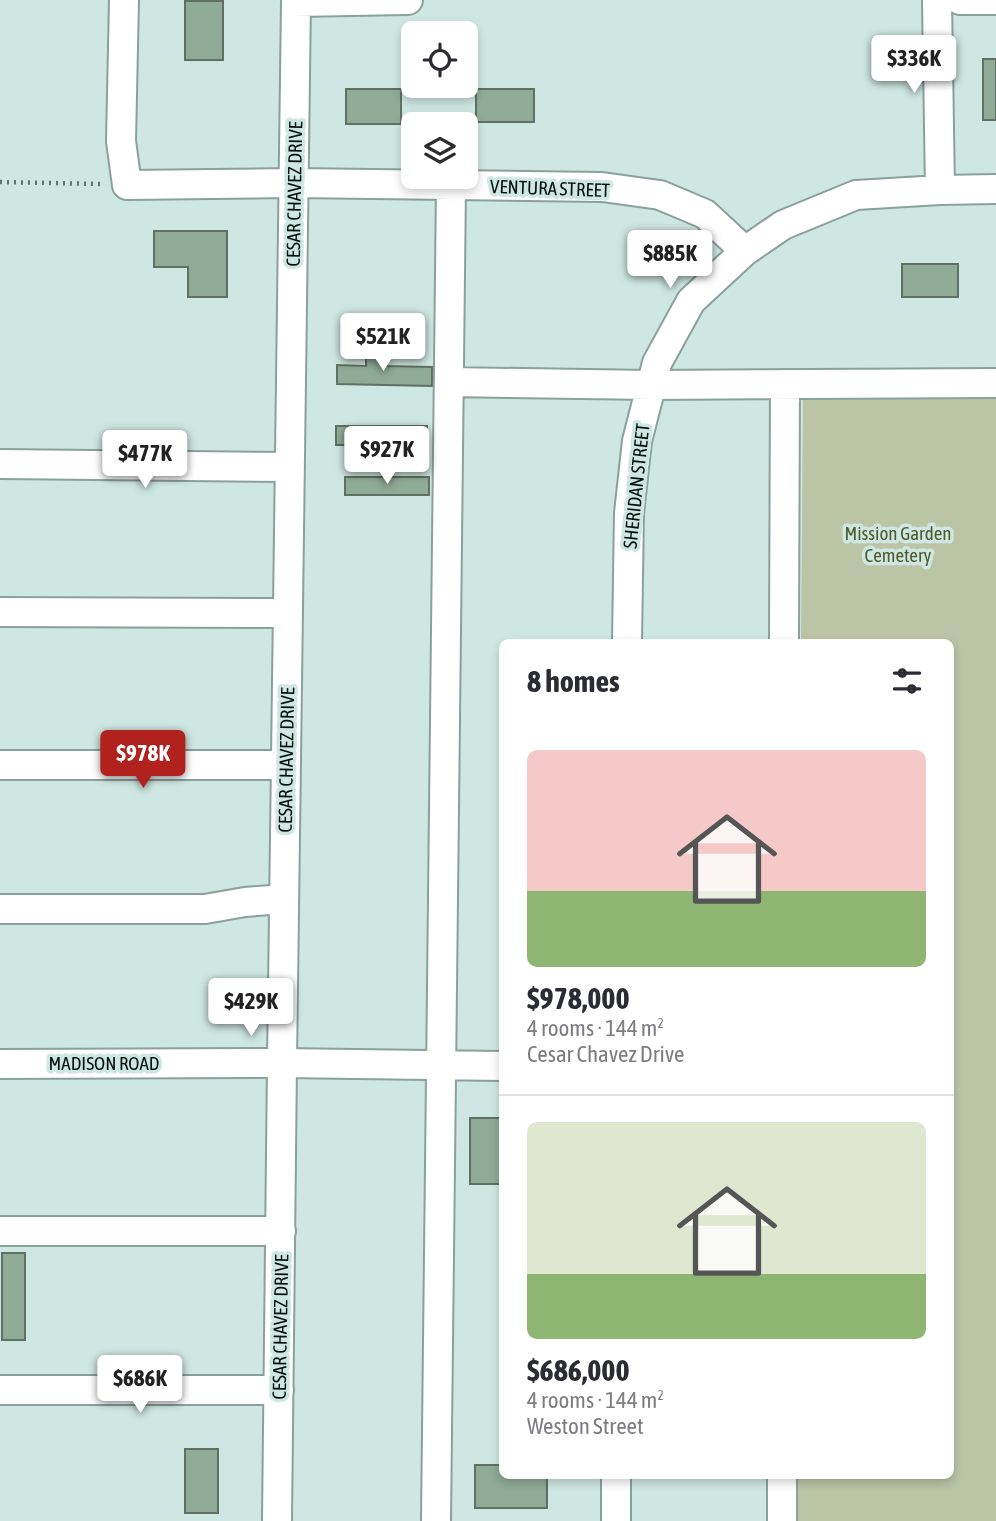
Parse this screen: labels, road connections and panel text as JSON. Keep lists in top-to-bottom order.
{
  "streets": {
    "street": [
      "VENTURA STREET",
      "CESAR CHAVEZ DRIVE",
      "SHERIDAN STREET",
      "MADISON ROAD"
    ]
  },
  "crossings": [
    ["VENTURA STREET", "CESAR CHAVEZ DRIVE"],
    ["VENTURA STREET", "SHERIDAN STREET"],
    ["CESAR CHAVEZ DRIVE", "MADISON ROAD"]
  ],
  "parks": ["Mission Garden Cemetery"],
  "page": {
    "price": [
      "$336K",
      "$885K",
      "$521K",
      "$927K",
      "$477K",
      "$978K",
      "$429K",
      "$686K"
    ],
    "heading": "8 homes",
    "list": [
      {
        "name": "$978,000",
        "note": "4 rooms · 144 m² · Cesar Chavez Drive"
      },
      {
        "name": "$686,000",
        "note": "4 rooms · 144 m² · Weston Street"
      }
    ]
  }
}
